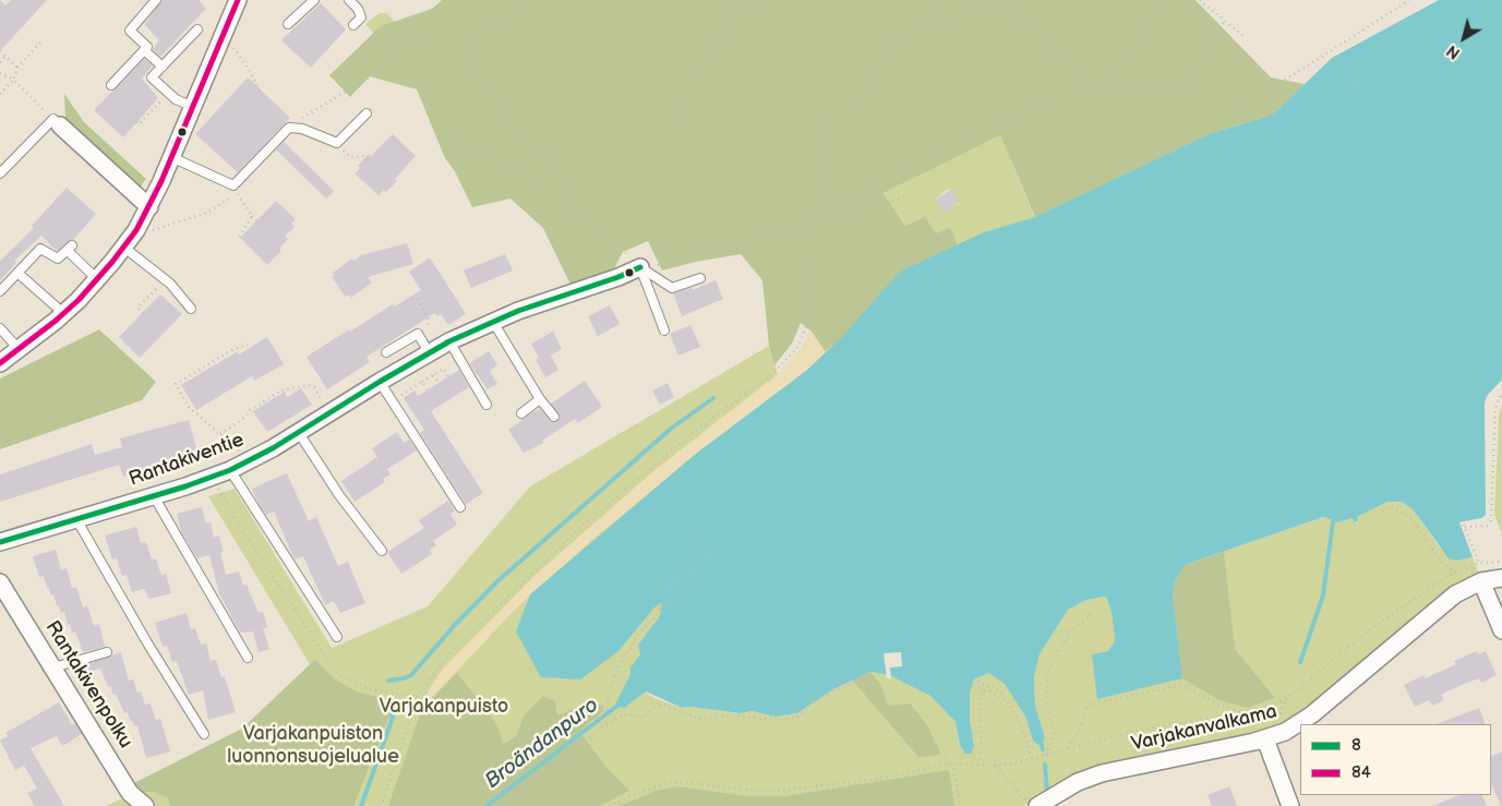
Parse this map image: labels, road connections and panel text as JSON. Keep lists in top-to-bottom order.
{
  "streets": {
    "street": ["Rantakiventie", "Rantakivenpolku", "Varjakanvalkama"]
  },
  "water": ["Broändanpuro"],
  "parks": ["Varjakanpuisto", "Varjakanpuiston luonnonsuojelualue"],
  "lines": ["transit line 84", "transit line 8"],
  "legend": ["8", "84"],
  "north": "bottom left"
}
